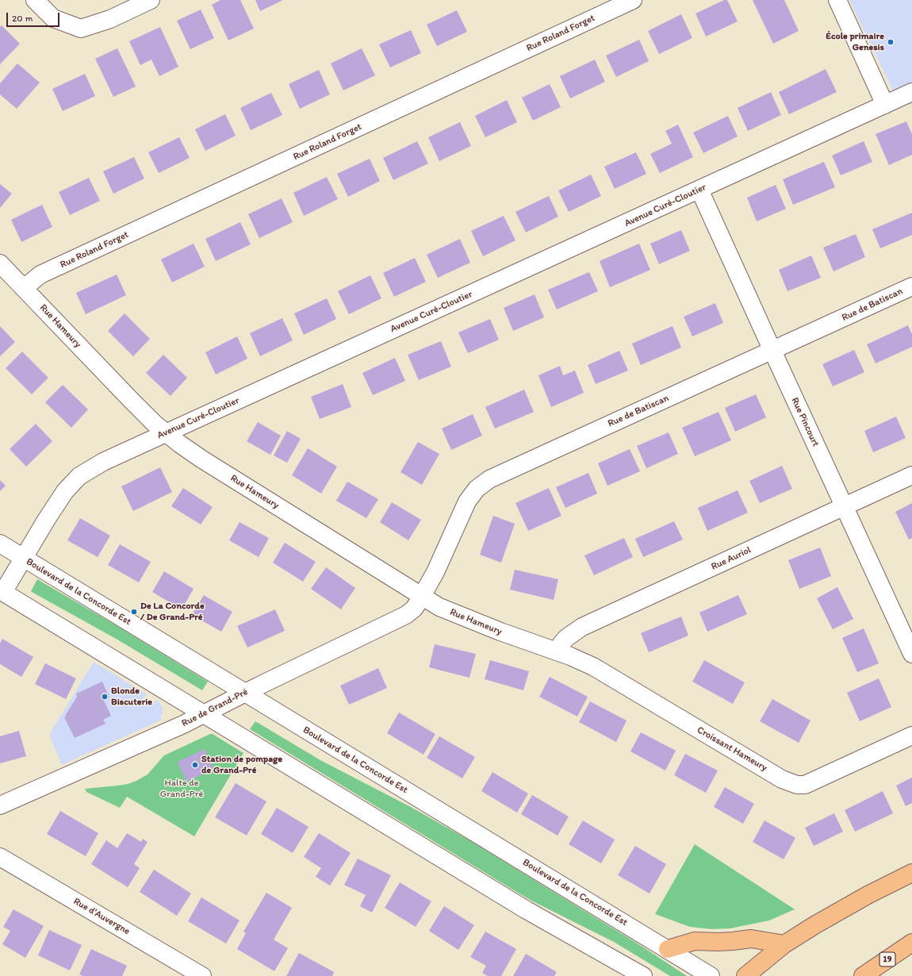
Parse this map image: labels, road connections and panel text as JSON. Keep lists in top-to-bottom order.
{
  "streets": {
    "highway": ["19"],
    "street": [
      "Rue Roland Forget",
      "Avenue Curé-Cloutier",
      "Rue de Batiscan",
      "Rue Hameury",
      "Rue Pincourt",
      "Rue Auriol",
      "Boulevard de la Concorde Est",
      "Rue de Grand-Pré",
      "Croissant Hameury",
      "Rue d'Auvergne"
    ]
  },
  "crossings": [
    ["Rue Roland Forget", "Rue Hameury"],
    ["Avenue Curé-Cloutier", "Rue Hameury"],
    ["Avenue Curé-Cloutier", "Rue Pincourt"],
    ["Avenue Curé-Cloutier", "Boulevard de la Concorde Est"],
    ["Rue de Batiscan", "Rue Hameury"],
    ["Rue de Batiscan", "Rue Pincourt"],
    ["Rue de Batiscan", "Rue de Grand-Pré"],
    ["Rue Hameury", "Rue Auriol"],
    ["Rue Hameury", "Rue de Grand-Pré"],
    ["Rue Hameury", "Croissant Hameury"],
    ["Rue Pincourt", "Rue Auriol"],
    ["Rue Auriol", "Croissant Hameury"],
    ["Boulevard de la Concorde Est", "Rue de Grand-Pré"]
  ],
  "parks": ["Halte de Grand-Pré"],
  "places": [
    "École primaire Genesis",
    "De La Concorde / De Grand-Pré",
    "Blonde Biscuterie",
    "Station de pompage de Grand-Pré"
  ],
  "scale_bar": "20 m"
}
